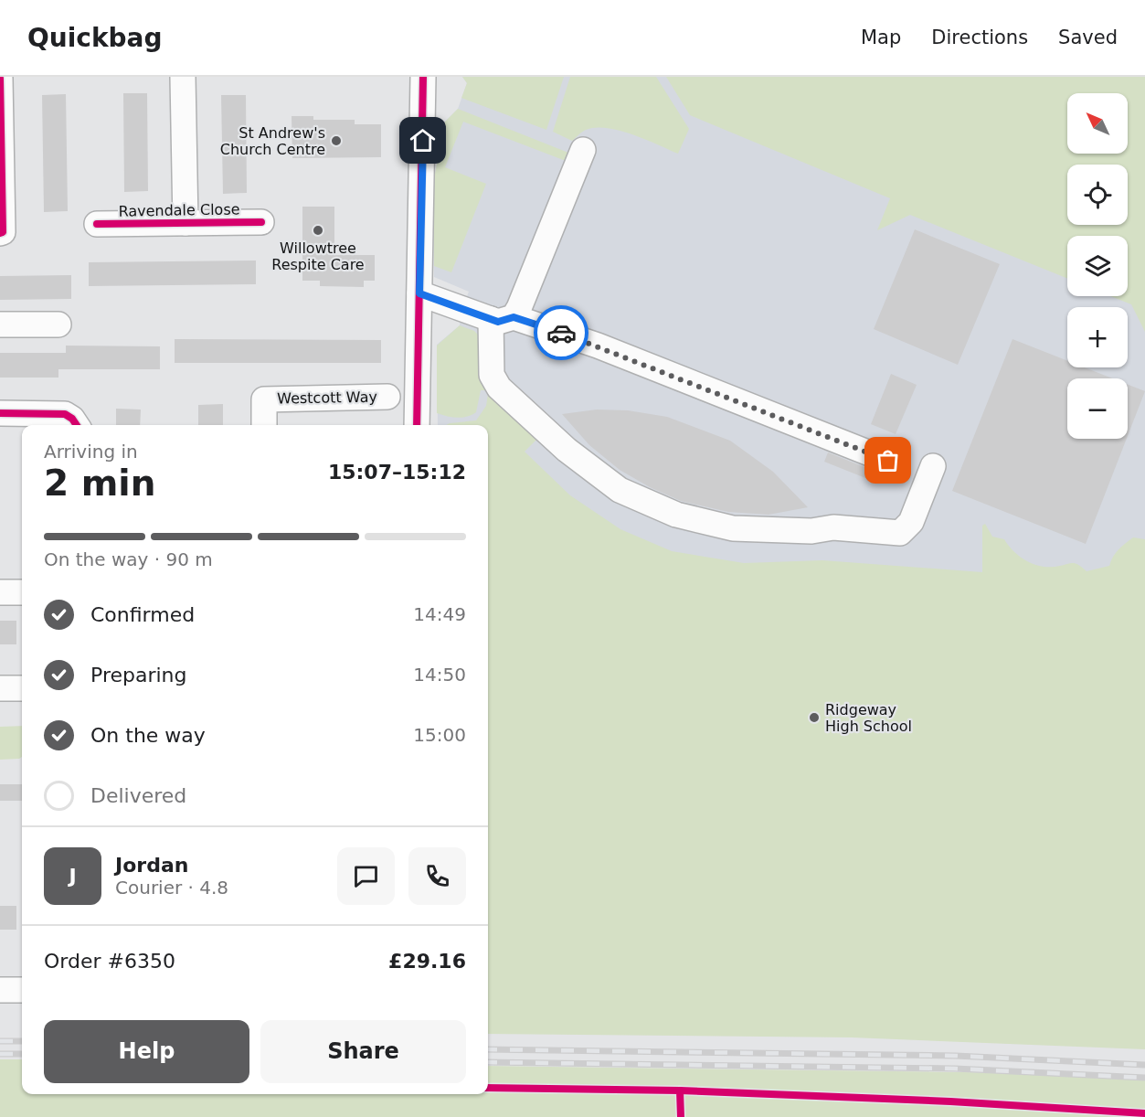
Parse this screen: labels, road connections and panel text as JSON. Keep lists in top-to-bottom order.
{
  "streets": {
    "street": ["Ravendale Close", "Westcott Way"]
  },
  "places": ["St Andrew's Church Centre", "Willowtree Respite Care", "Ridgeway High School"],
  "north": "top left",
  "page": {
    "header": "Quickbag",
    "nav": ["Map", "Directions", "Saved"],
    "map_buttons": ["+", "−"],
    "heading": ["2 min", "Arriving in", "15:07–15:12"],
    "panel": [
      "Jordan",
      "Courier · 4.8",
      "Order #6350",
      "£29.16"
    ],
    "bar": "On the way · 90 m",
    "list": [
      ["Confirmed", "14:49"],
      ["Preparing", "14:50"],
      ["On the way", "15:00"],
      "Delivered"
    ],
    "round": "J",
    "buttons": ["Help", "Share"]
  }
}
